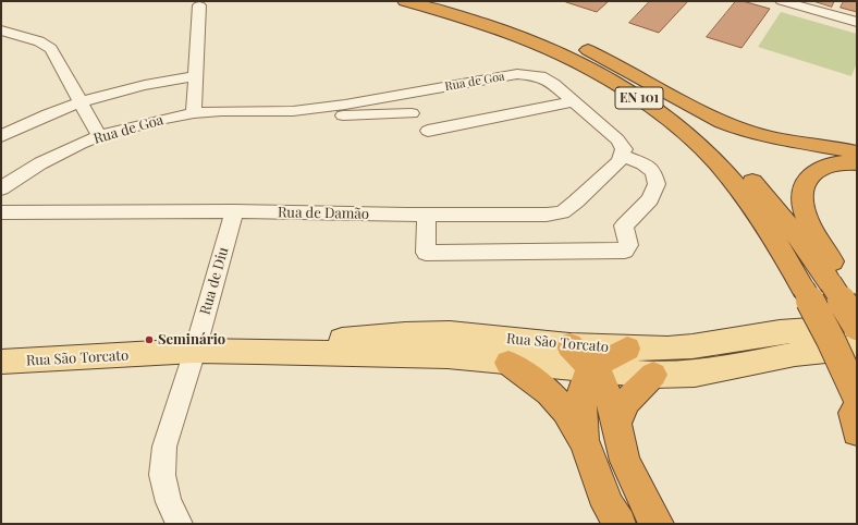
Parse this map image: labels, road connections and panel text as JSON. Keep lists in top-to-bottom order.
{
  "streets": {
    "highway": ["EN 101"],
    "main road": ["Rua São Torcato"],
    "street": ["Rua de Goa", "Rua de Damão", "Rua de Diu"]
  },
  "crossings": [
    ["Rua de Goa", "Rua de Damão"],
    ["EN 101", "Rua São Torcato"],
    ["Rua de Damão", "Rua de Diu"],
    ["Rua de Diu", "Rua São Torcato"]
  ],
  "places": ["Seminário"]
}
